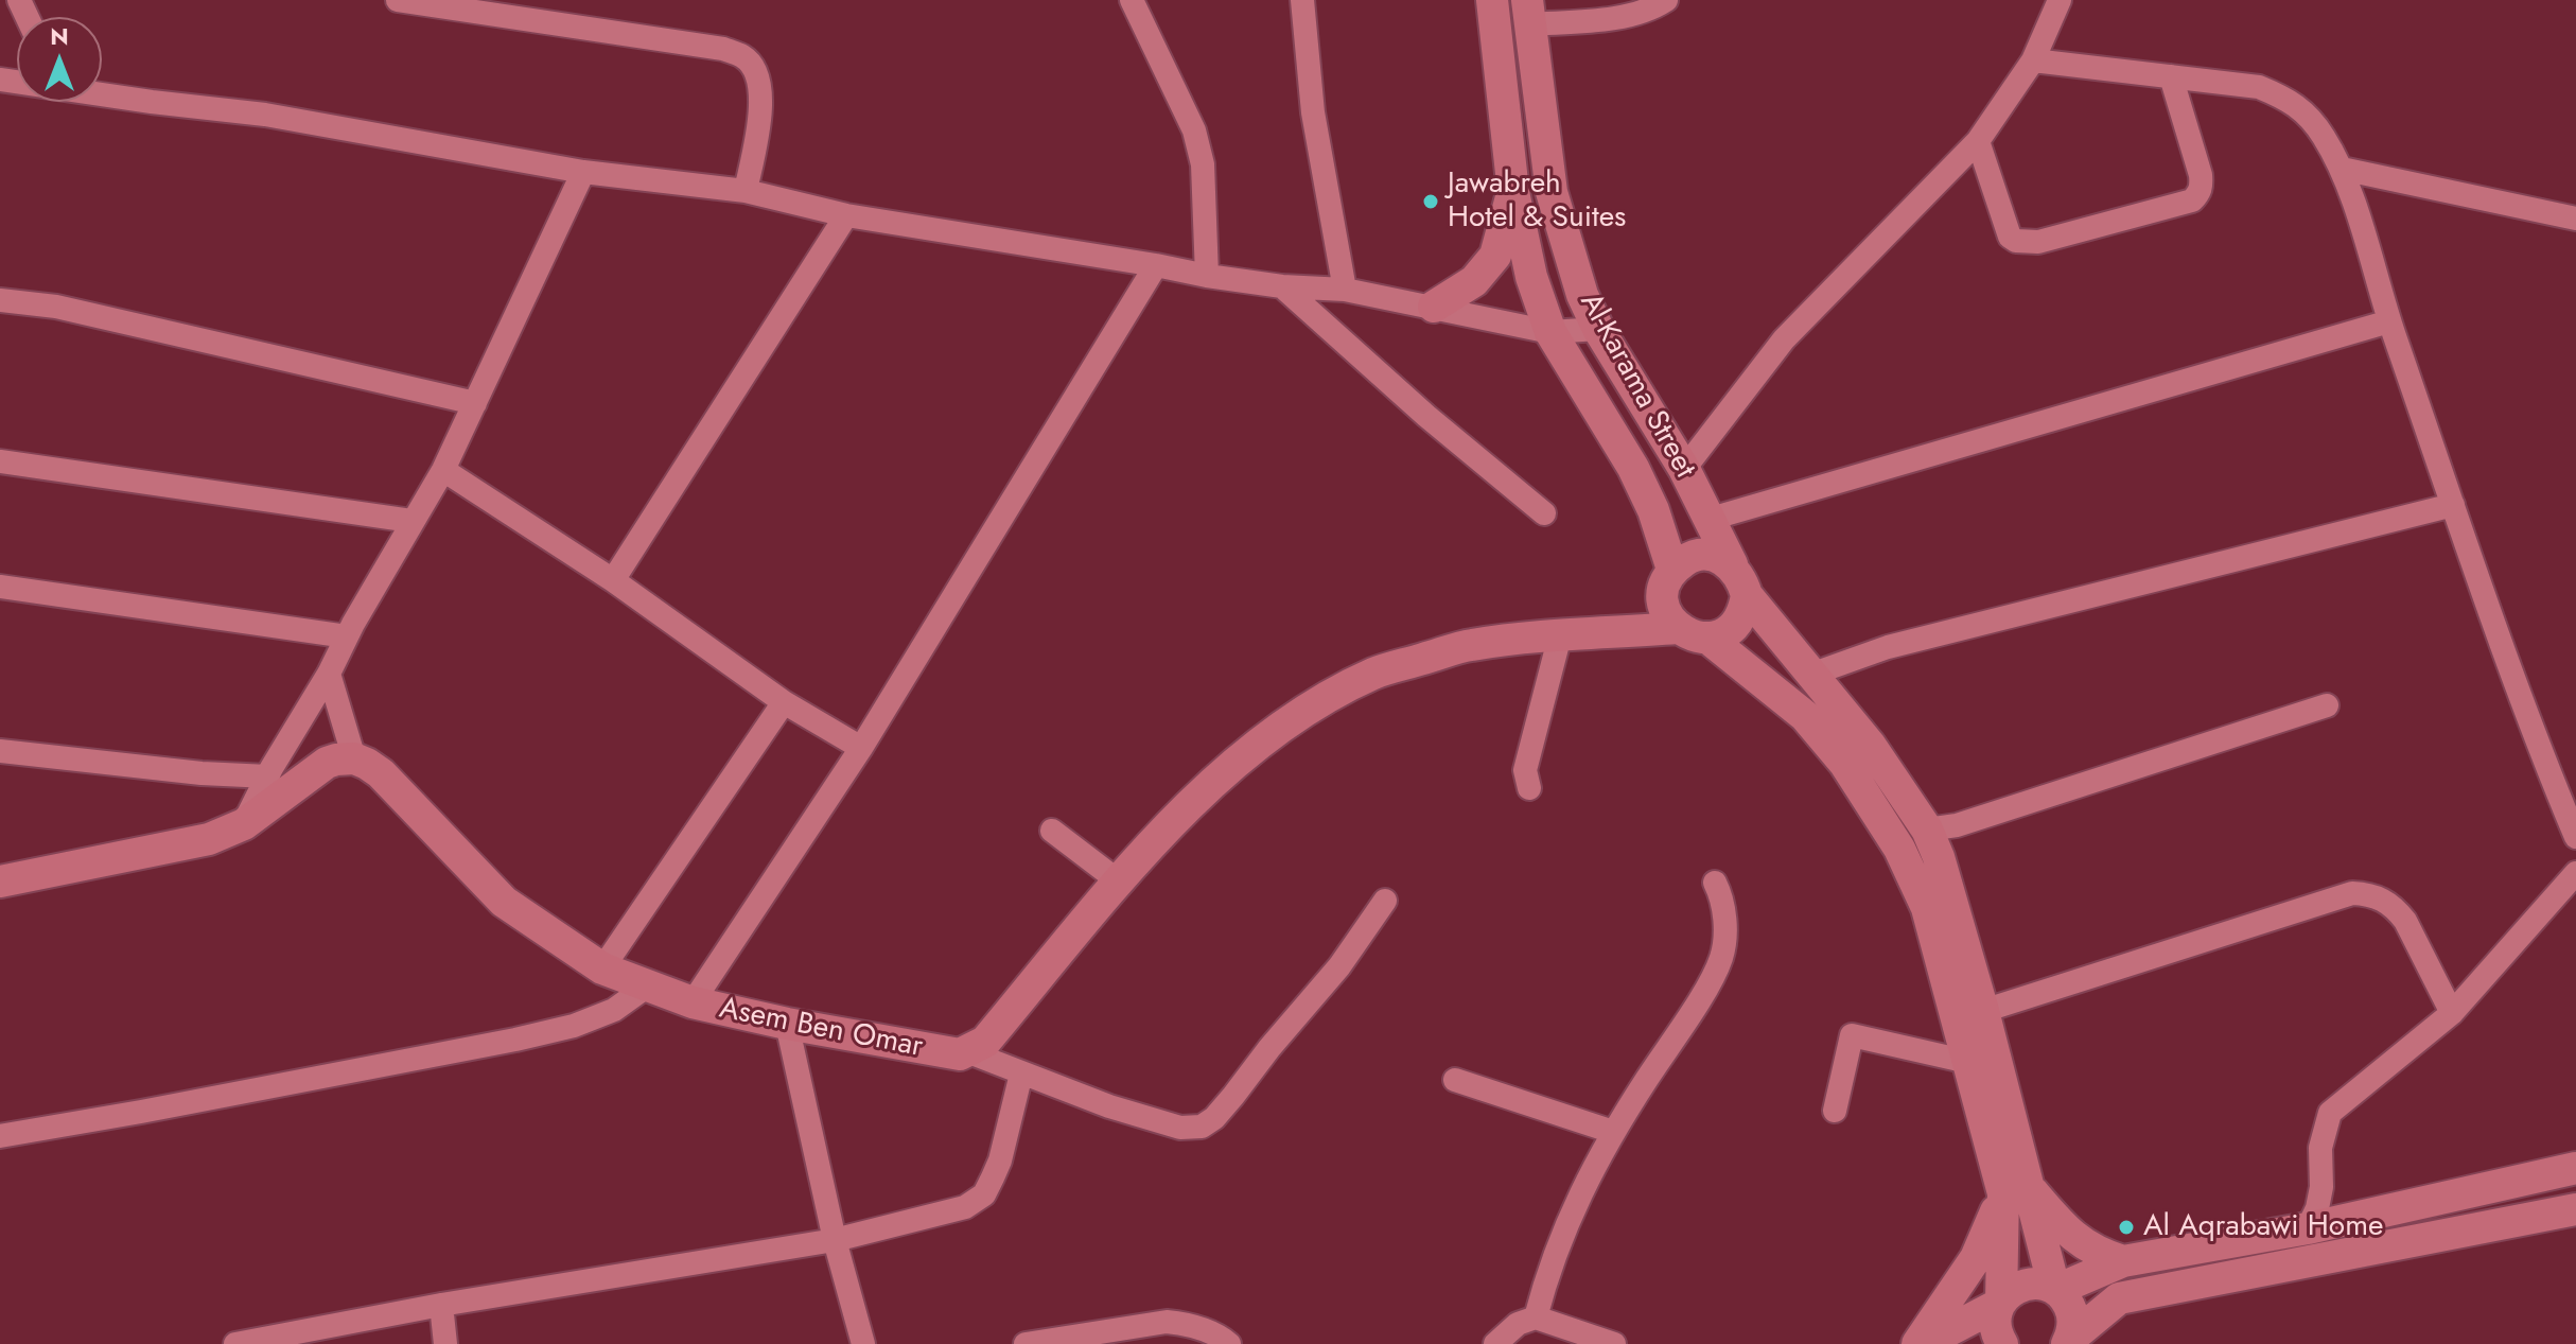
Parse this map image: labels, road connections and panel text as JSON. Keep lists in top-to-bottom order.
{
  "streets": {
    "street": ["Al-Karama Street", "Asem Ben Omar"]
  },
  "places": ["Jawabreh Hotel & Suites", "Al Aqrabawi Home"],
  "north": "top"
}
